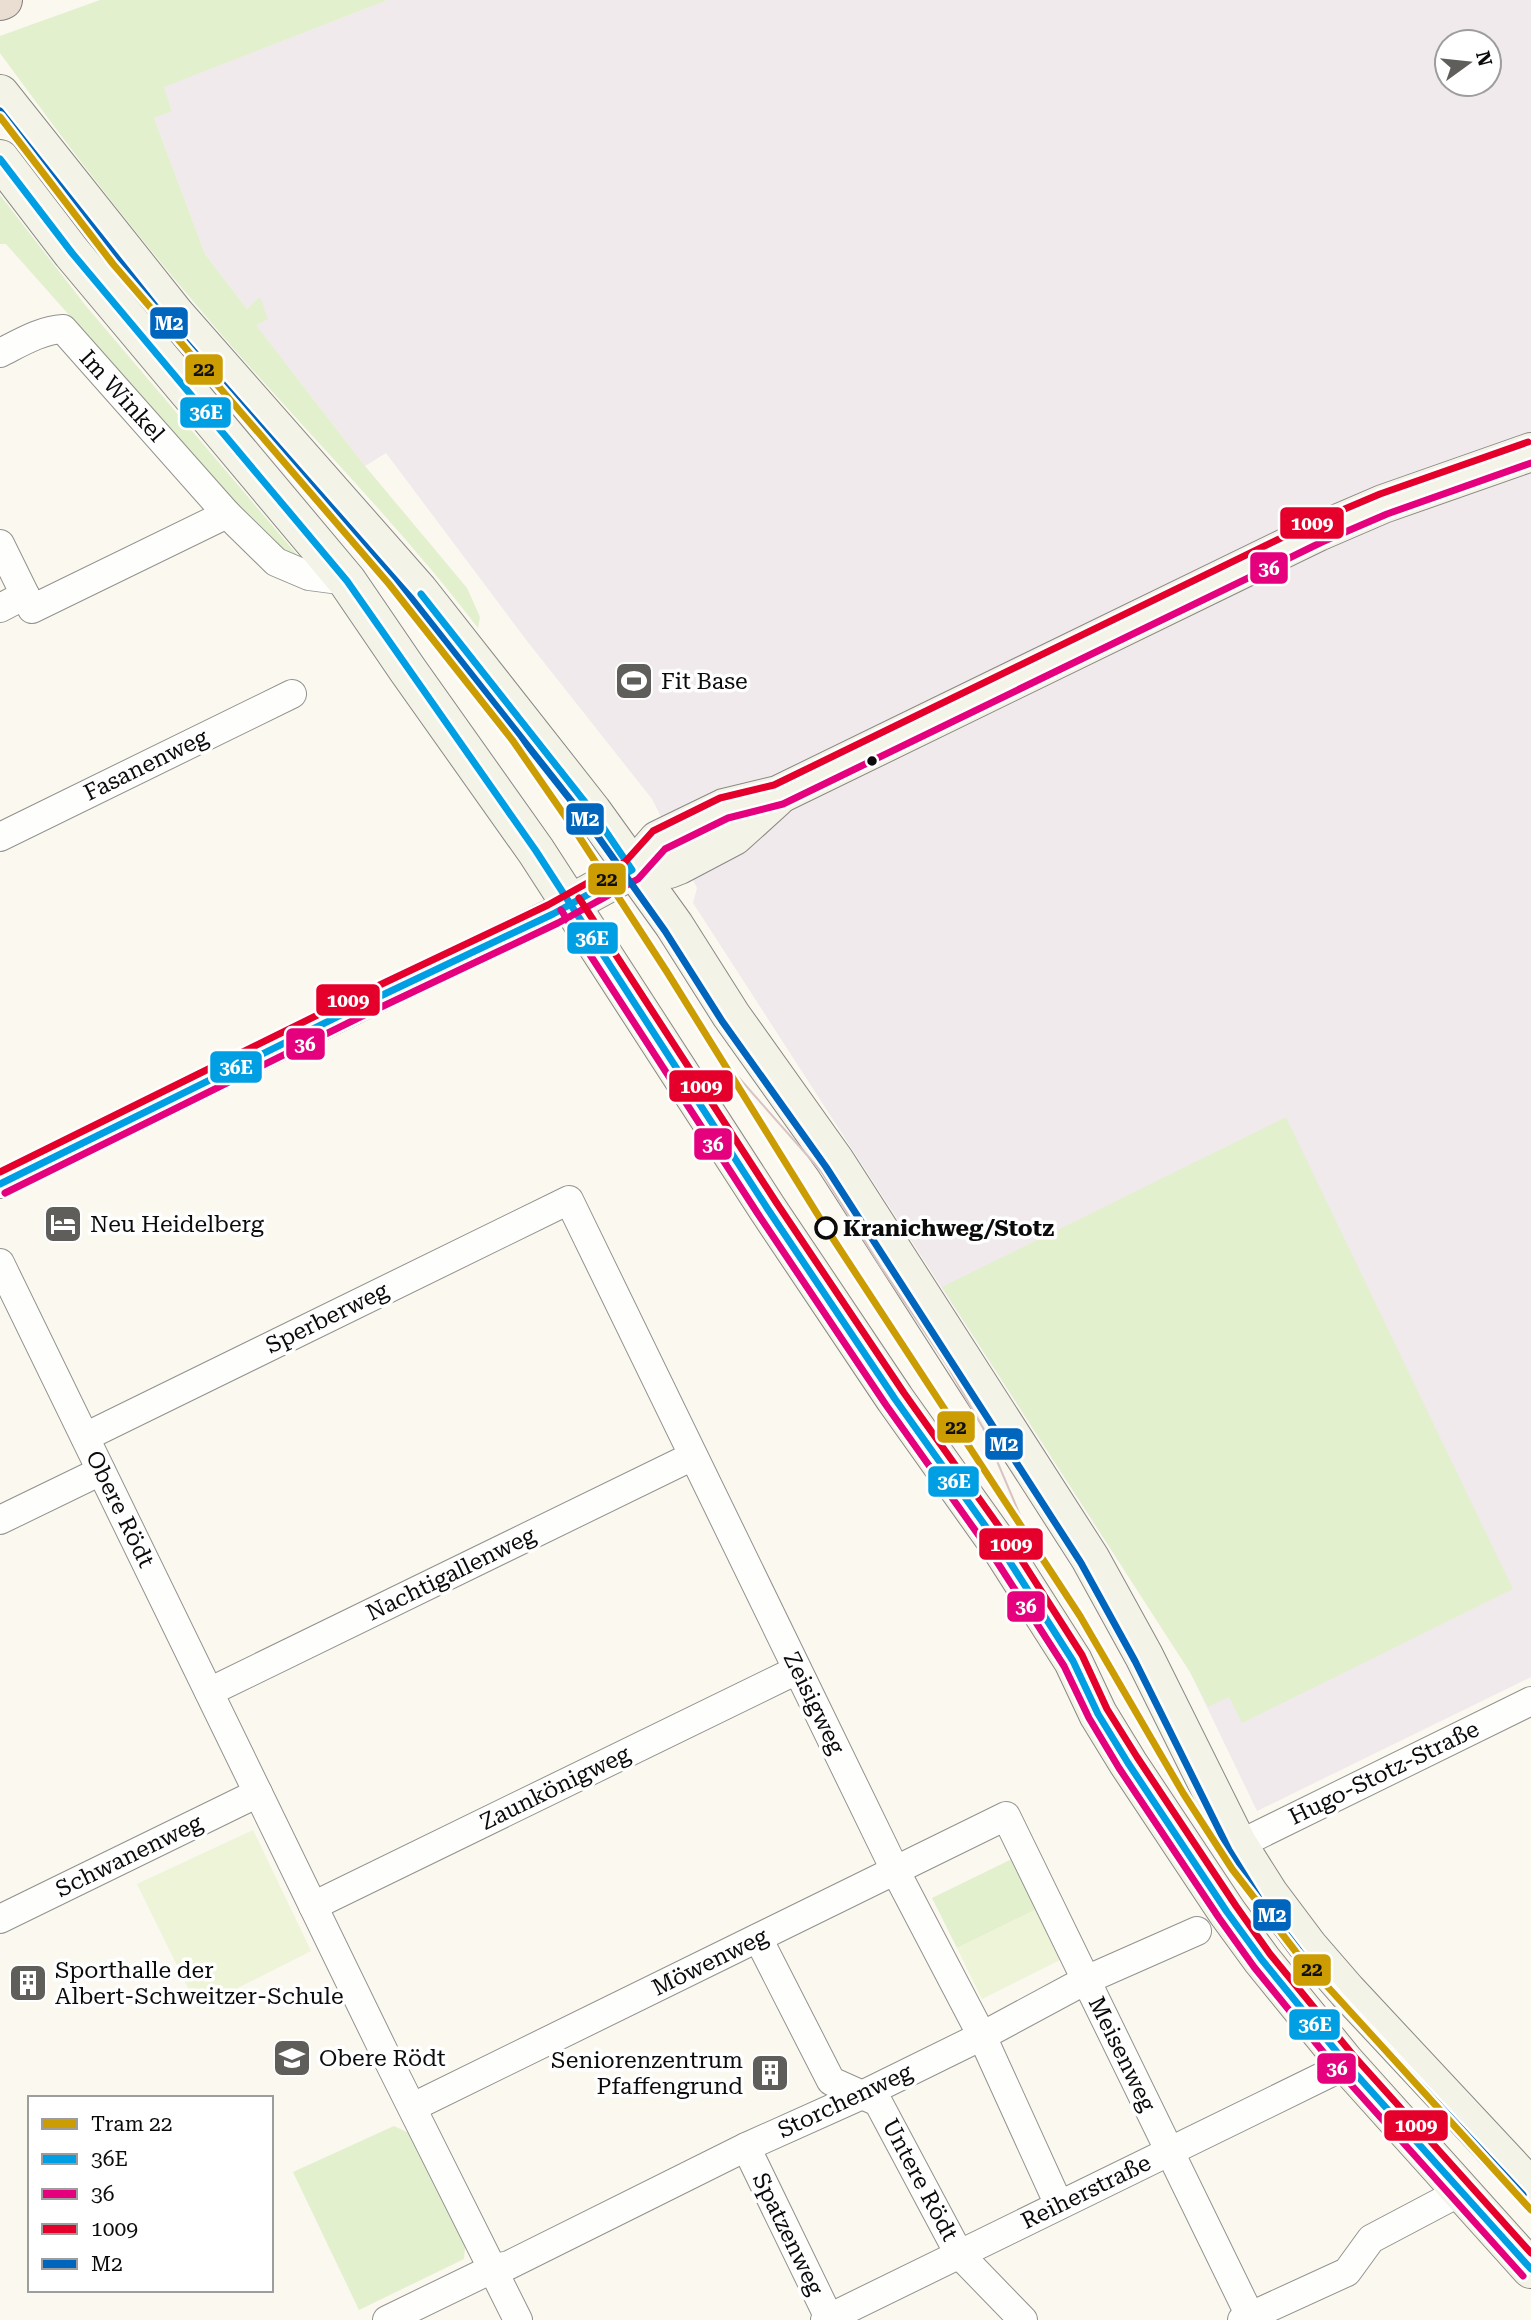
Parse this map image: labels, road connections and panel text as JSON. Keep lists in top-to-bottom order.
{
  "streets": {
    "street": [
      "Im Winkel",
      "Fasanenweg",
      "Sperberweg",
      "Obere Rödt",
      "Nachtigallenweg",
      "Zeisigweg",
      "Hugo-Stotz-Straße",
      "Zaunkönigweg",
      "Schwanenweg",
      "Möwenweg",
      "Meisenweg",
      "Storchenweg",
      "Untere Rödt",
      "Reiherstraße",
      "Spatzenweg"
    ]
  },
  "crossings": [
    ["Sperberweg", "Obere Rödt"],
    ["Sperberweg", "Zeisigweg"],
    ["Obere Rödt", "Nachtigallenweg"],
    ["Obere Rödt", "Zaunkönigweg"],
    ["Obere Rödt", "Schwanenweg"],
    ["Obere Rödt", "Möwenweg"],
    ["Obere Rödt", "Storchenweg"],
    ["Nachtigallenweg", "Zeisigweg"],
    ["Zeisigweg", "Zaunkönigweg"],
    ["Zeisigweg", "Möwenweg"],
    ["Zeisigweg", "Storchenweg"],
    ["Zeisigweg", "Reiherstraße"],
    ["Möwenweg", "Meisenweg"],
    ["Möwenweg", "Untere Rödt"],
    ["Meisenweg", "Storchenweg"],
    ["Meisenweg", "Reiherstraße"],
    ["Storchenweg", "Untere Rödt"],
    ["Storchenweg", "Spatzenweg"],
    ["Untere Rödt", "Reiherstraße"],
    ["Reiherstraße", "Spatzenweg"]
  ],
  "places": {
    "sports": ["Fit Base"],
    "hotel": ["Neu Heidelberg"],
    "other": ["Kranichweg/Stotz"],
    "building": ["Sporthalle der Albert-Schweitzer-Schule", "Seniorenzentrum Pfaffengrund"],
    "school or university": ["Obere Rödt"]
  },
  "lines": [
    "transit line M2",
    "tram line 22",
    "transit line 36E",
    "transit line 1009",
    "transit line 36"
  ],
  "legend": [
    "Tram 22",
    "36E",
    "36",
    "1009",
    "M2"
  ],
  "north": "right"
}
